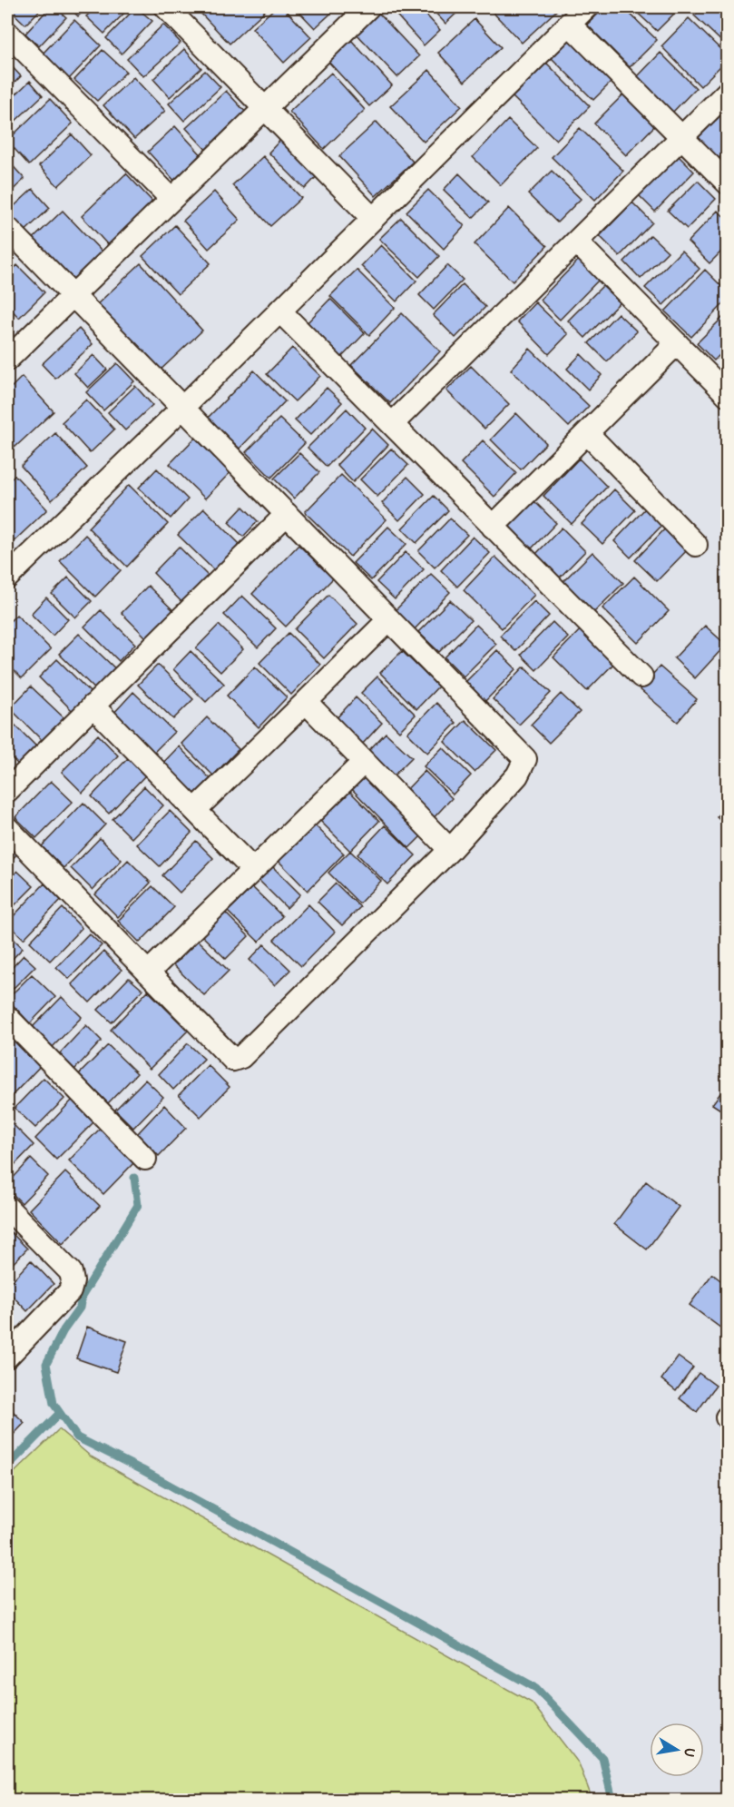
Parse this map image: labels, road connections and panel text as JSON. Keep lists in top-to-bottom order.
{
  "north": "right"
}
